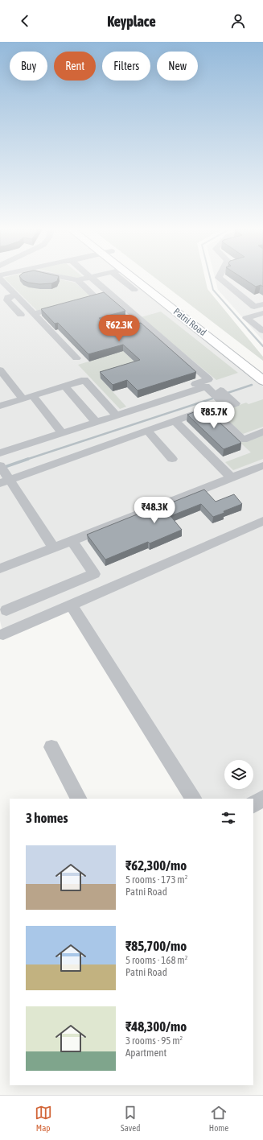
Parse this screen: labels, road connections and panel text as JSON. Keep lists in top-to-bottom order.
{
  "streets": {
    "main road": ["Patni Road"]
  },
  "page": {
    "header": "Keyplace",
    "chip": [
      "Buy",
      "Rent",
      "Filters",
      "New"
    ],
    "price": ["₹62.3K", "₹85.7K", "₹48.3K"],
    "heading": "3 homes",
    "list": [
      {
        "name": "₹62,300/mo",
        "note": "5 rooms · 173 m² · Patni Road"
      },
      {
        "name": "₹85,700/mo",
        "note": "5 rooms · 168 m² · Patni Road"
      },
      {
        "name": "₹48,300/mo",
        "note": "3 rooms · 95 m² · Apartment"
      }
    ],
    "tabs": ["Map", "Saved", "Home"]
  }
}
